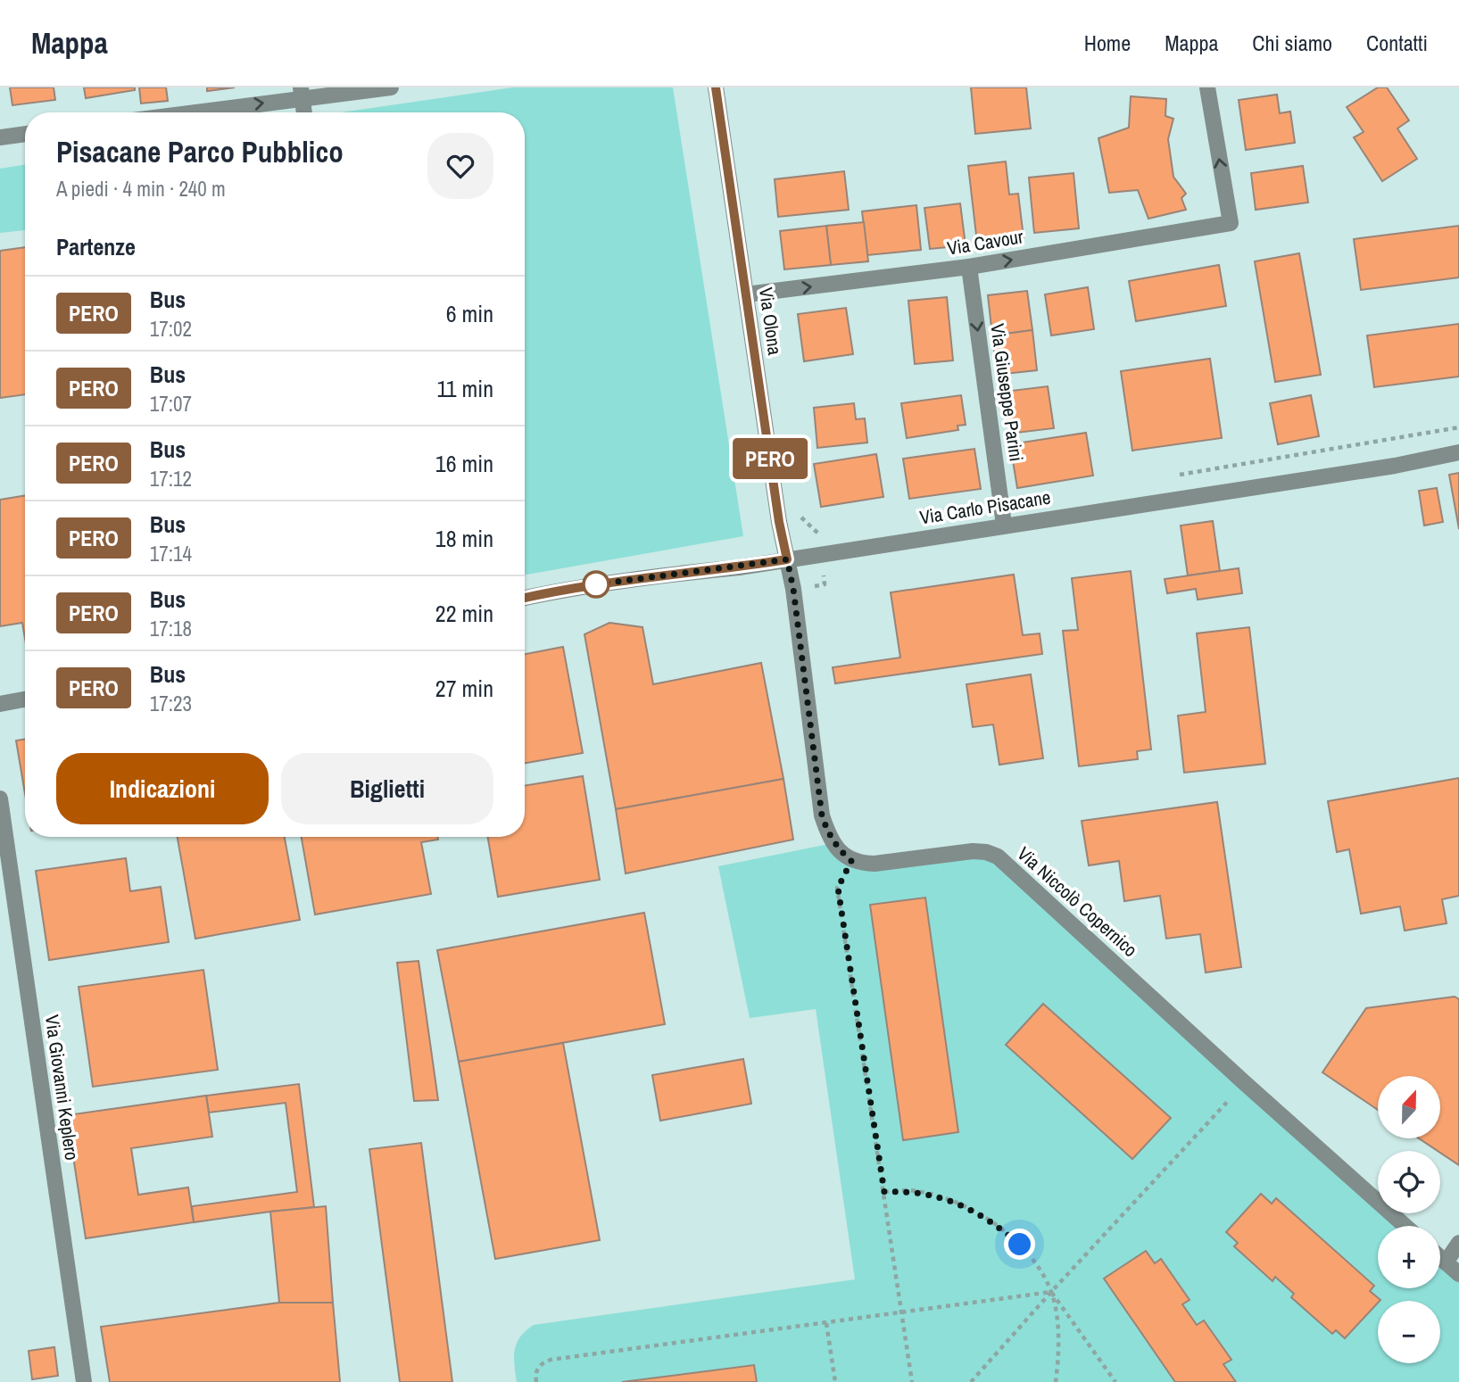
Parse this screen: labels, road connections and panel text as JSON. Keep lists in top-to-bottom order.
{
  "streets": {
    "street": [
      "Via Cavour",
      "Via Olona",
      "Via Giuseppe Parini",
      "Via Carlo Pisacane",
      "Via Niccolò Copernico",
      "Via Giovanni Keplero"
    ]
  },
  "crossings": [
    ["Via Cavour", "Via Olona"],
    ["Via Cavour", "Via Giuseppe Parini"],
    ["Via Olona", "Via Carlo Pisacane"],
    ["Via Giuseppe Parini", "Via Carlo Pisacane"]
  ],
  "one_way": ["Via Cavour", "Via Giuseppe Parini"],
  "lines": ["bus line PERO"],
  "north": "top",
  "page": {
    "header": "Mappa",
    "nav": [
      "Home",
      "Mappa",
      "Chi siamo",
      "Contatti"
    ],
    "on_map": "PERO",
    "heading": [
      ["Pisacane Parco Pubblico", "A piedi · 4 min · 240 m"],
      "Partenze"
    ],
    "list": [
      {
        "mark": "PERO",
        "name": "Bus",
        "note": "17:02",
        "value": "6 min"
      },
      {
        "mark": "PERO",
        "name": "Bus",
        "note": "17:07",
        "value": "11 min"
      },
      {
        "mark": "PERO",
        "name": "Bus",
        "note": "17:12",
        "value": "16 min"
      },
      {
        "mark": "PERO",
        "name": "Bus",
        "note": "17:14",
        "value": "18 min"
      },
      {
        "mark": "PERO",
        "name": "Bus",
        "note": "17:18",
        "value": "22 min"
      },
      {
        "mark": "PERO",
        "name": "Bus",
        "note": "17:23",
        "value": "27 min"
      }
    ],
    "buttons": ["Indicazioni", "Biglietti"],
    "map_buttons": ["+", "−"]
  }
}
